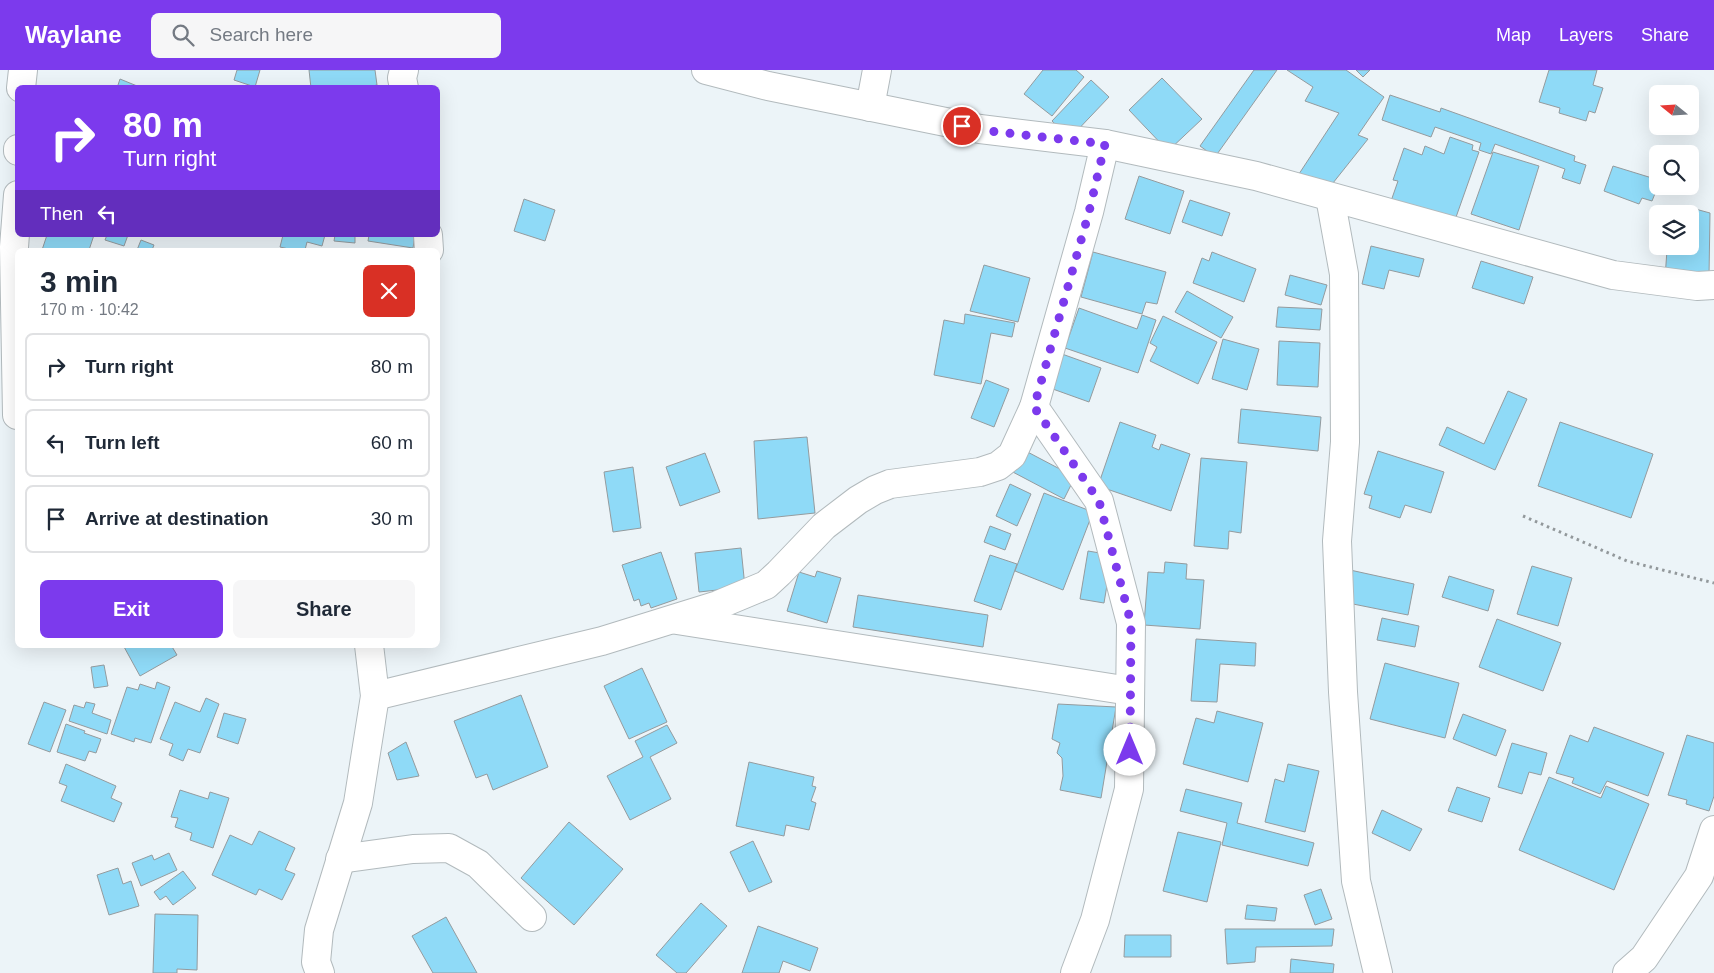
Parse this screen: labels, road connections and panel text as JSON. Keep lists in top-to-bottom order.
{
  "north": "left",
  "page": {
    "header": "Waylane",
    "search": "Search here",
    "nav": ["Map", "Layers", "Share"],
    "turn": ["80 m", "Turn right"],
    "then": "Then",
    "heading": ["3 min", "170 m · 10:42"],
    "list": [
      {
        "name": "Turn right",
        "value": "80 m"
      },
      {
        "name": "Turn left",
        "value": "60 m"
      },
      {
        "name": "Arrive at destination",
        "value": "30 m"
      }
    ],
    "buttons": ["Exit", "Share"]
  }
}
